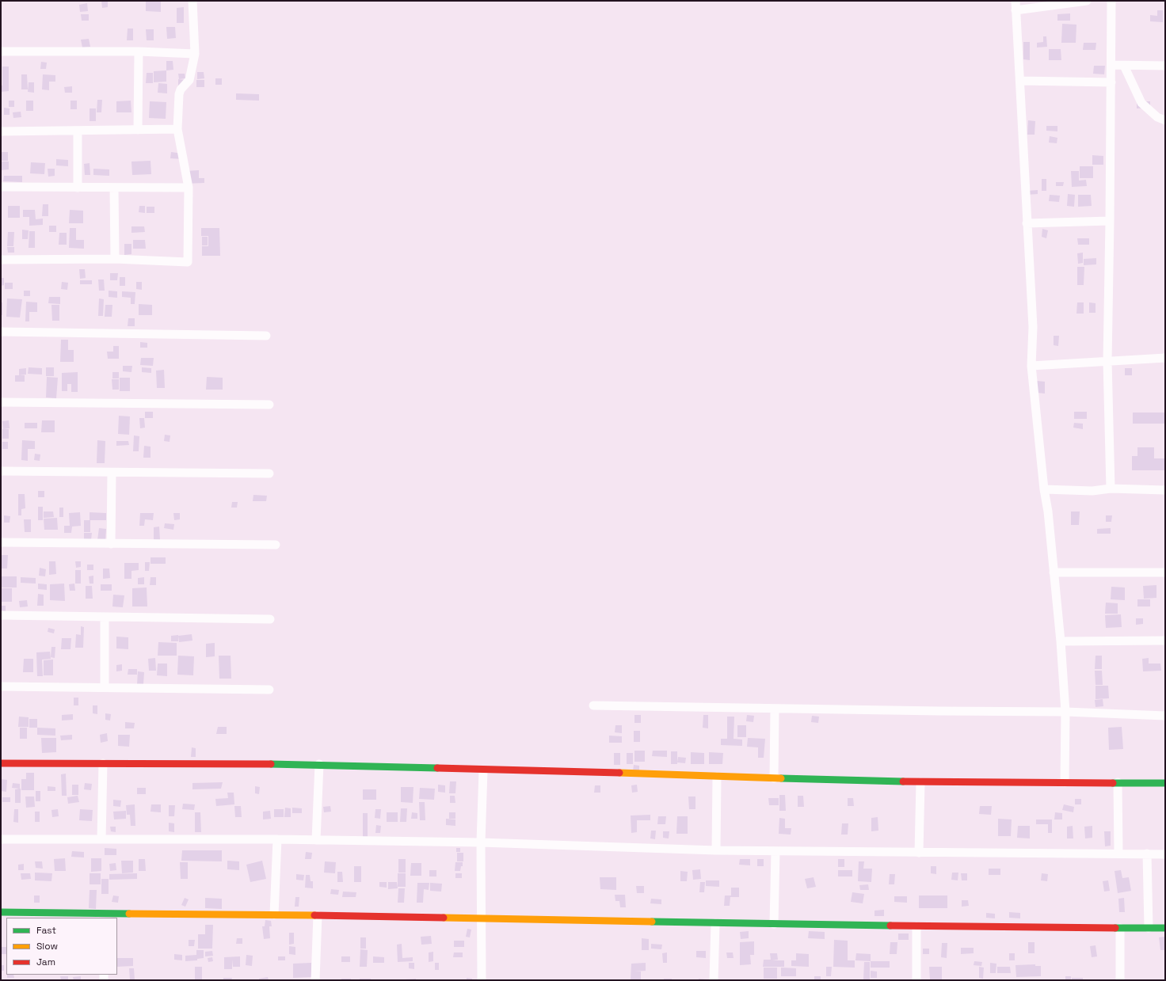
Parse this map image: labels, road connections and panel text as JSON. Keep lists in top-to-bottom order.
{
  "legend": ["Fast", "Slow", "Jam"]
}
